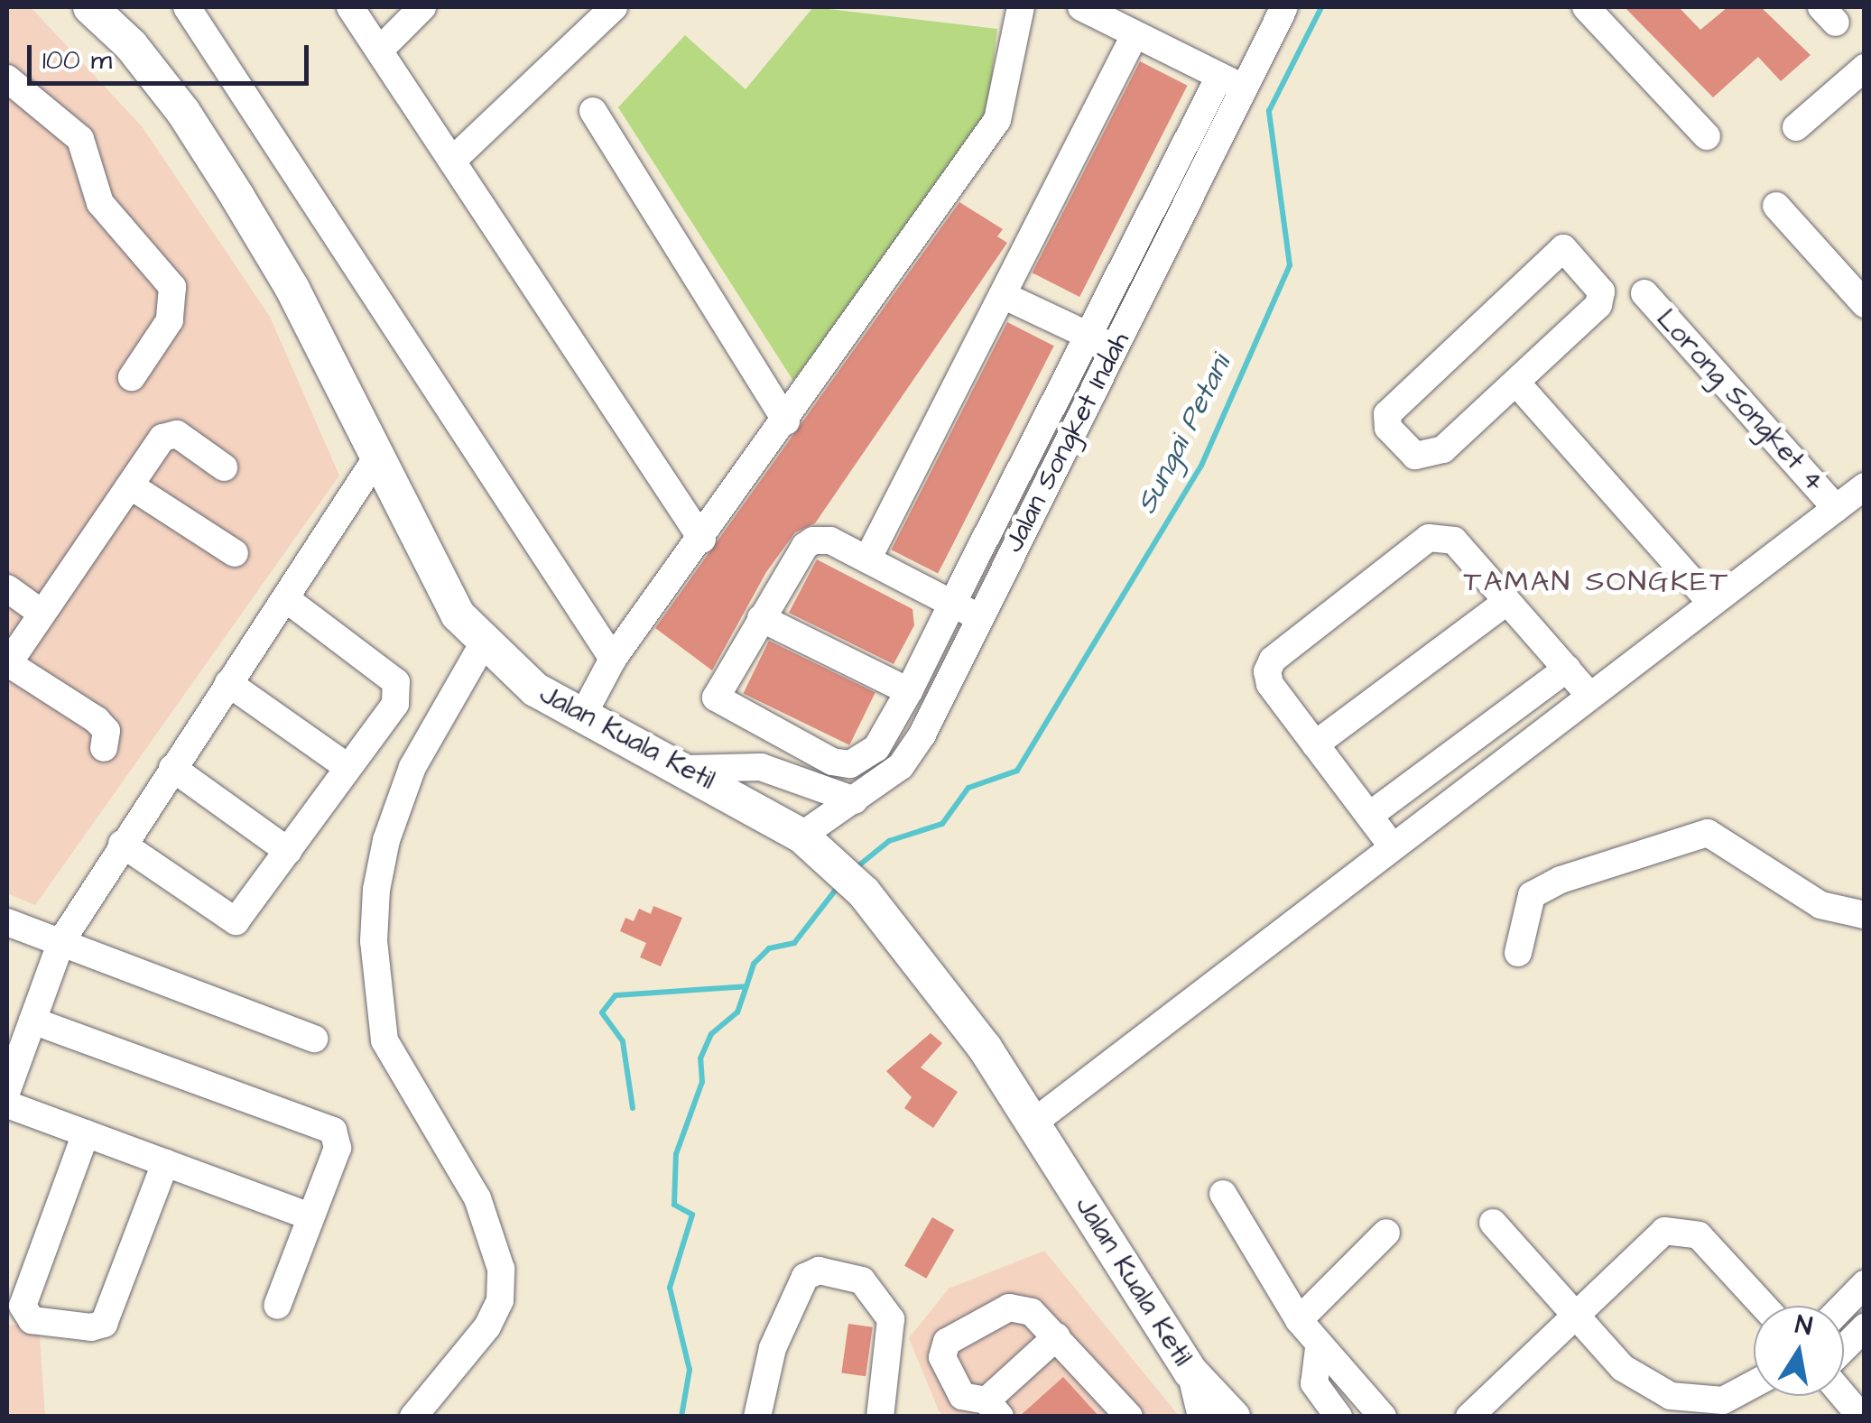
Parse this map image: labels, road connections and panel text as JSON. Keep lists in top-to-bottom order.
{
  "streets": {
    "main road": ["Jalan Kuala Ketil"],
    "street": ["Lorong Songket 4", "Jalan Songket Indah"]
  },
  "crossings": [
    ["Jalan Songket Indah", "Jalan Kuala Ketil"]
  ],
  "districts": ["TAMAN SONGKET"],
  "water": ["Sungai Petani"],
  "scale_bar": "100 m",
  "north": "top"
}
